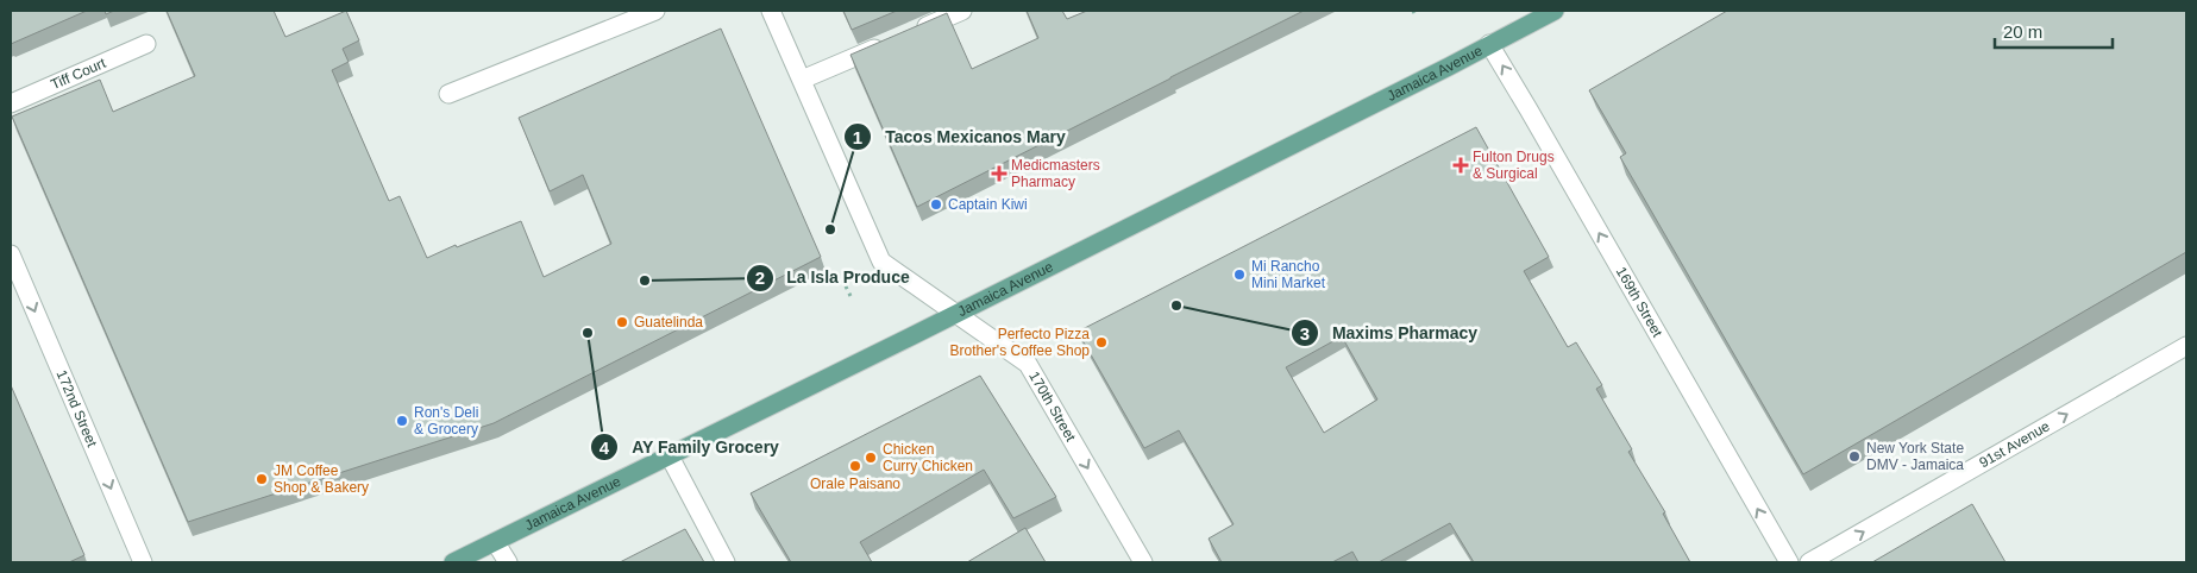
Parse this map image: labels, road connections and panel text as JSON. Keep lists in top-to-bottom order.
{
  "streets": {
    "main road": ["Jamaica Avenue"],
    "street": [
      "Tiff Court",
      "169th Street",
      "170th Street",
      "172nd Street",
      "91st Avenue"
    ]
  },
  "crossings": [
    ["Jamaica Avenue", "169th Street"],
    ["Jamaica Avenue", "170th Street"]
  ],
  "one_way": [
    "169th Street",
    "170th Street",
    "172nd Street",
    "91st Avenue"
  ],
  "places": {
    "health": ["Fulton Drugs & Surgical", "Medicmasters Pharmacy"],
    "other": [
      "Captain Kiwi",
      "Tacos Mexicanos Mary",
      "Mi Rancho Mini Market",
      "La Isla Produce",
      "Maxims Pharmacy",
      "Guatelinda",
      "AY Family Grocery",
      "Perfecto Pizza Brother's Coffee Shop",
      "Ron's Deli & Grocery",
      "New York State DMV - Jamaica",
      "Chicken Curry Chicken",
      "Orale Paisano",
      "JM Coffee Shop & Bakery"
    ]
  },
  "scale_bar": "20 m"
}
